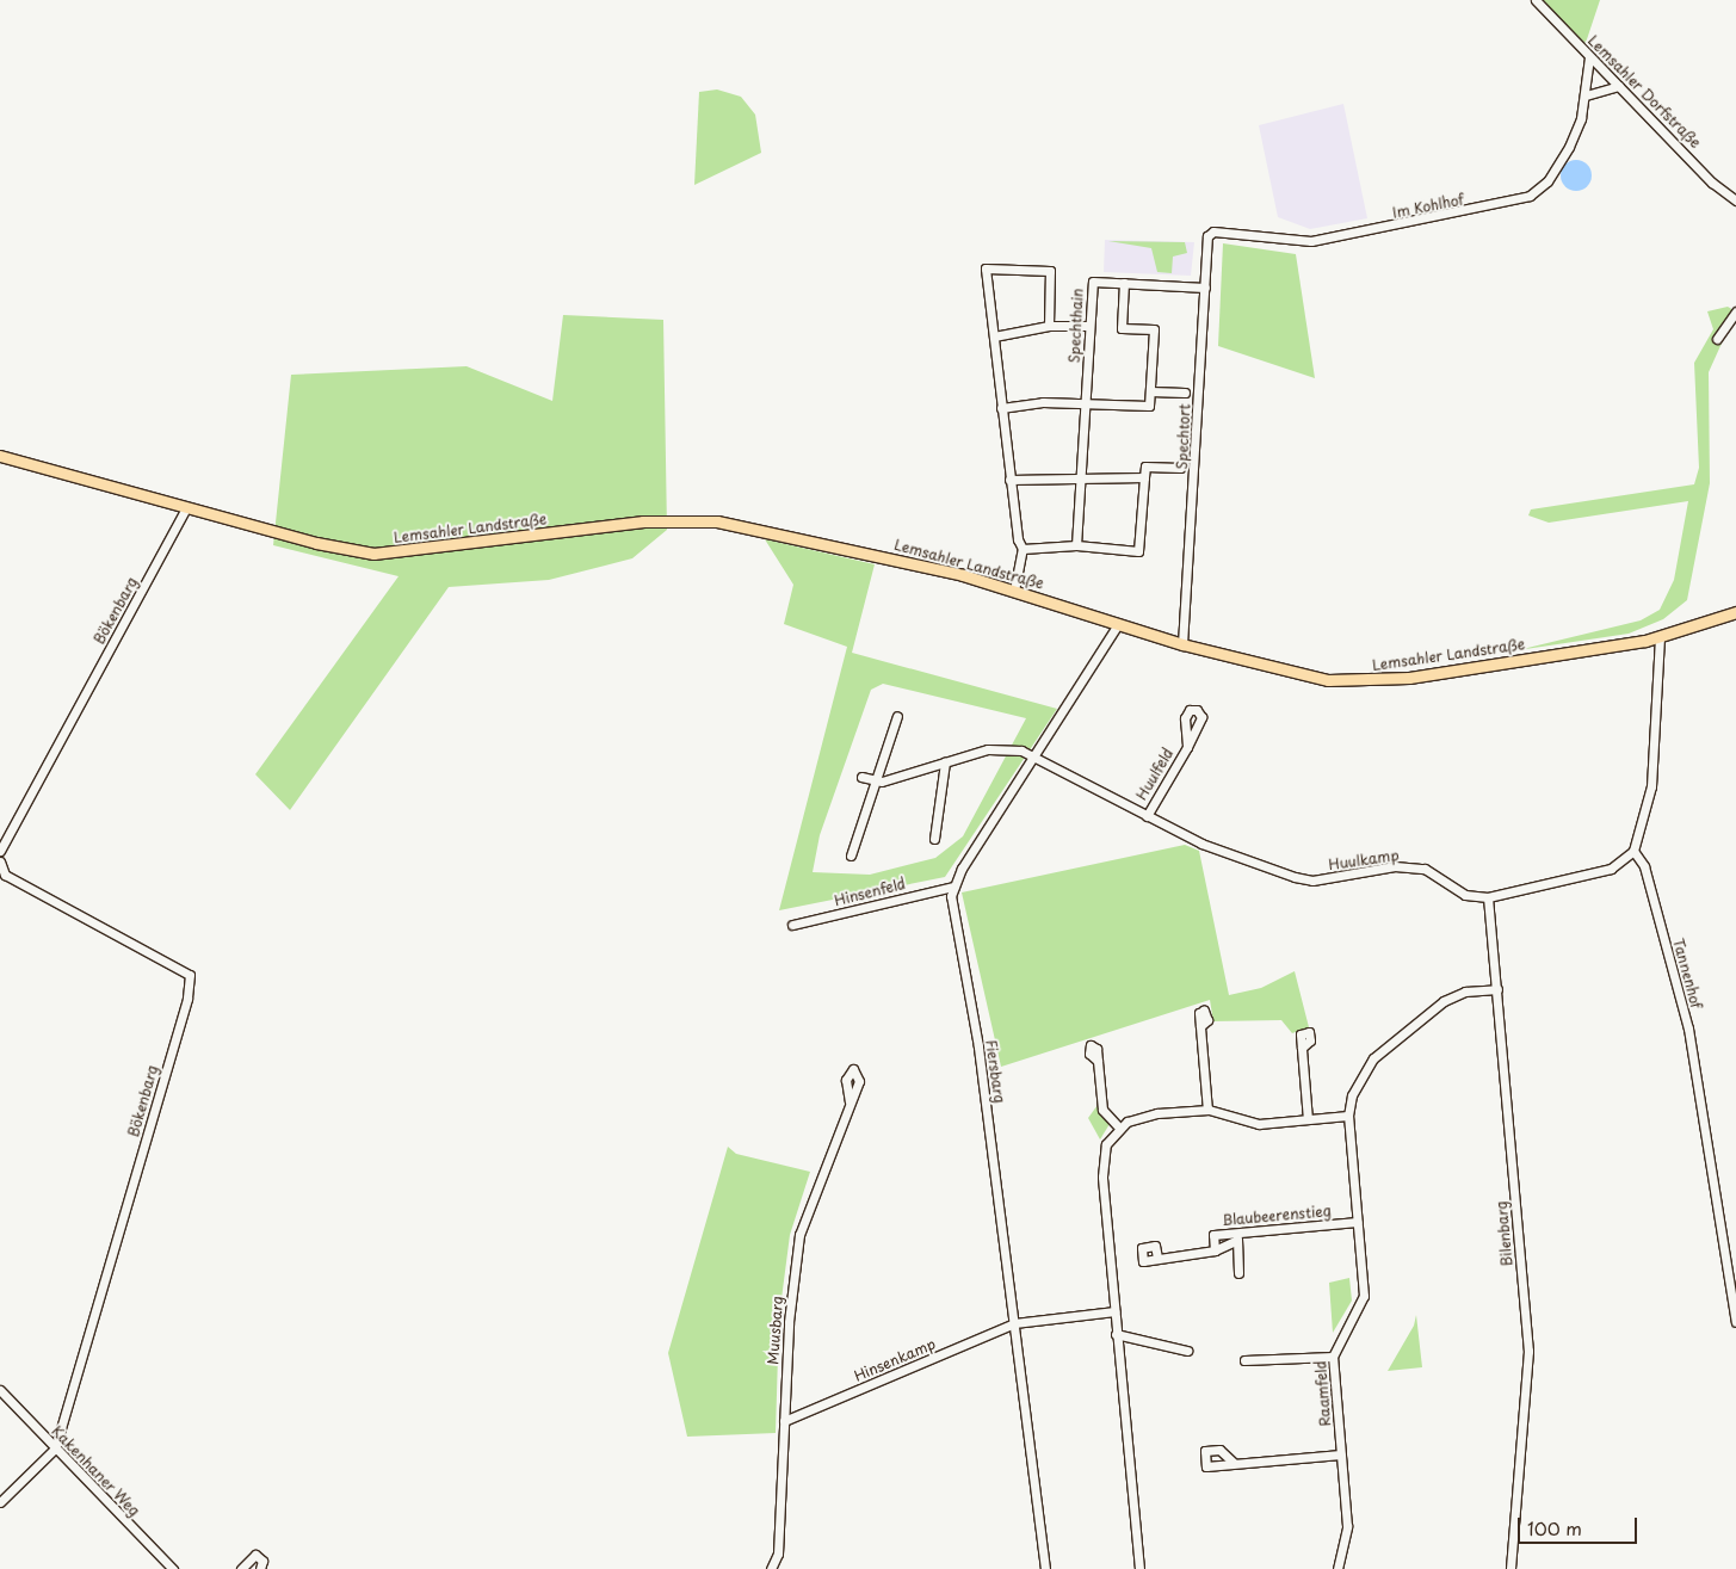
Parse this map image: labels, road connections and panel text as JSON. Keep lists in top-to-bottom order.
{
  "streets": {
    "main road": ["Lemsahler Landstraße"],
    "street": [
      "Lemsahler Dorfstraße",
      "Im Kohlhof",
      "Spechthain",
      "Spechtort",
      "Bökenbarg",
      "Huulfeld",
      "Huulkamp",
      "Hinsenfeld",
      "Tannenhof",
      "Fiersbarg",
      "Blaubeerenstieg",
      "Bilenbarg",
      "Muusbarg",
      "Hinsenkamp",
      "Raamfeld",
      "Kakenhaner Weg"
    ]
  },
  "crossings": [
    ["Lemsahler Dorfstraße", "Im Kohlhof"],
    ["Im Kohlhof", "Spechtort"],
    ["Spechthain", "Spechtort"],
    ["Spechtort", "Lemsahler Landstraße"],
    ["Lemsahler Landstraße", "Bökenbarg"],
    ["Bökenbarg", "Kakenhaner Weg"],
    ["Huulfeld", "Huulkamp"],
    ["Huulkamp", "Tannenhof"],
    ["Huulkamp", "Bilenbarg"],
    ["Hinsenfeld", "Fiersbarg"],
    ["Fiersbarg", "Hinsenkamp"],
    ["Blaubeerenstieg", "Raamfeld"],
    ["Bilenbarg", "Raamfeld"],
    ["Muusbarg", "Hinsenkamp"]
  ],
  "scale_bar": "100 m"
}
